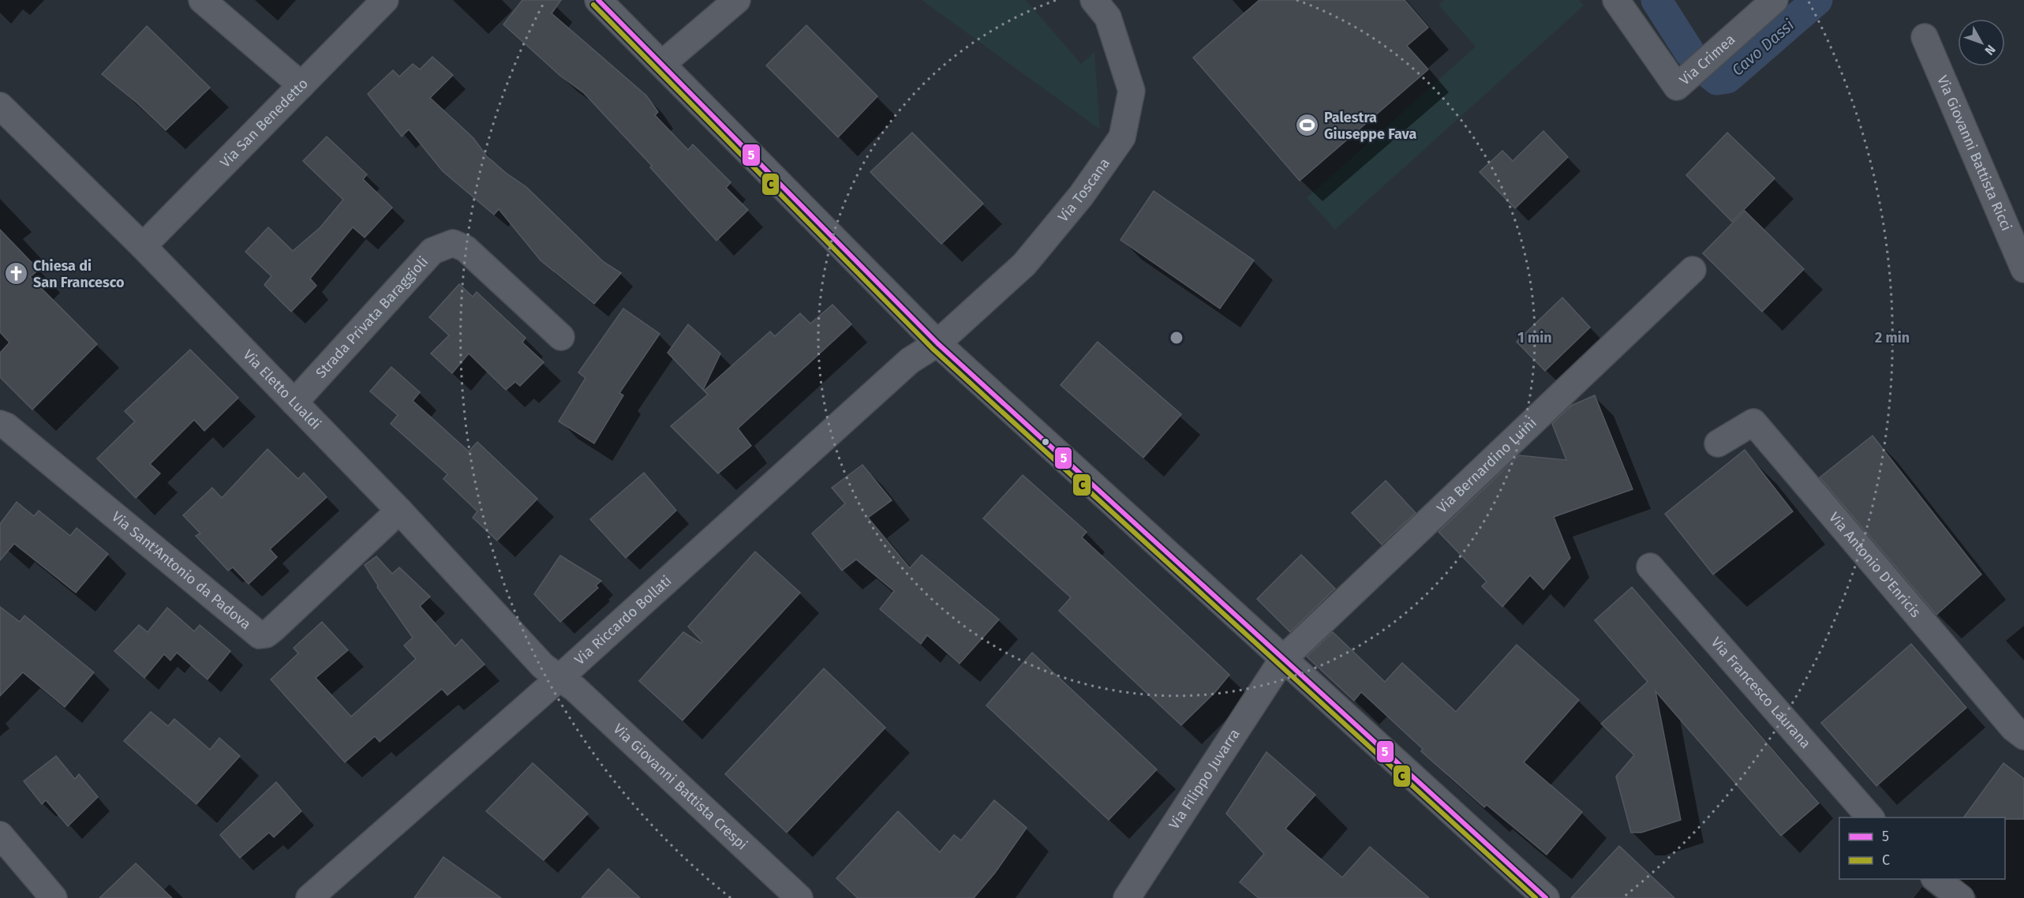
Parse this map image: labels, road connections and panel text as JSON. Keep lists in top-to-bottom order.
{
  "streets": {
    "street": [
      "Via Crimea",
      "Via San Benedetto",
      "Via Giovanni Battista Ricci",
      "Via Toscana",
      "Strada Privata Baraggioli",
      "Via Eletto Lualdi",
      "Via Bernardino Luini",
      "Via Antonio D'Enricis",
      "Via Sant'Antonio da Padova",
      "Via Riccardo Bollati",
      "Via Francesco Laurana",
      "Via Filippo Juvarra",
      "Via Giovanni Battista Crespi"
    ]
  },
  "crossings": [
    ["Via San Benedetto", "Via Eletto Lualdi"],
    ["Via Toscana", "Via Riccardo Bollati"],
    ["Strada Privata Baraggioli", "Via Eletto Lualdi"],
    ["Via Eletto Lualdi", "Via Sant'Antonio da Padova"],
    ["Via Eletto Lualdi", "Via Riccardo Bollati"],
    ["Via Eletto Lualdi", "Via Giovanni Battista Crespi"],
    ["Via Bernardino Luini", "Via Filippo Juvarra"],
    ["Via Riccardo Bollati", "Via Giovanni Battista Crespi"]
  ],
  "water": ["Cavo Dassi"],
  "places": {
    "sports": ["Palestra Giuseppe Fava"],
    "church": ["Chiesa di San Francesco"]
  },
  "lines": ["transit line 5", "transit line C"],
  "legend": ["5", "C"],
  "north": "bottom right",
  "rings": ["1 min", "2 min"]
}
